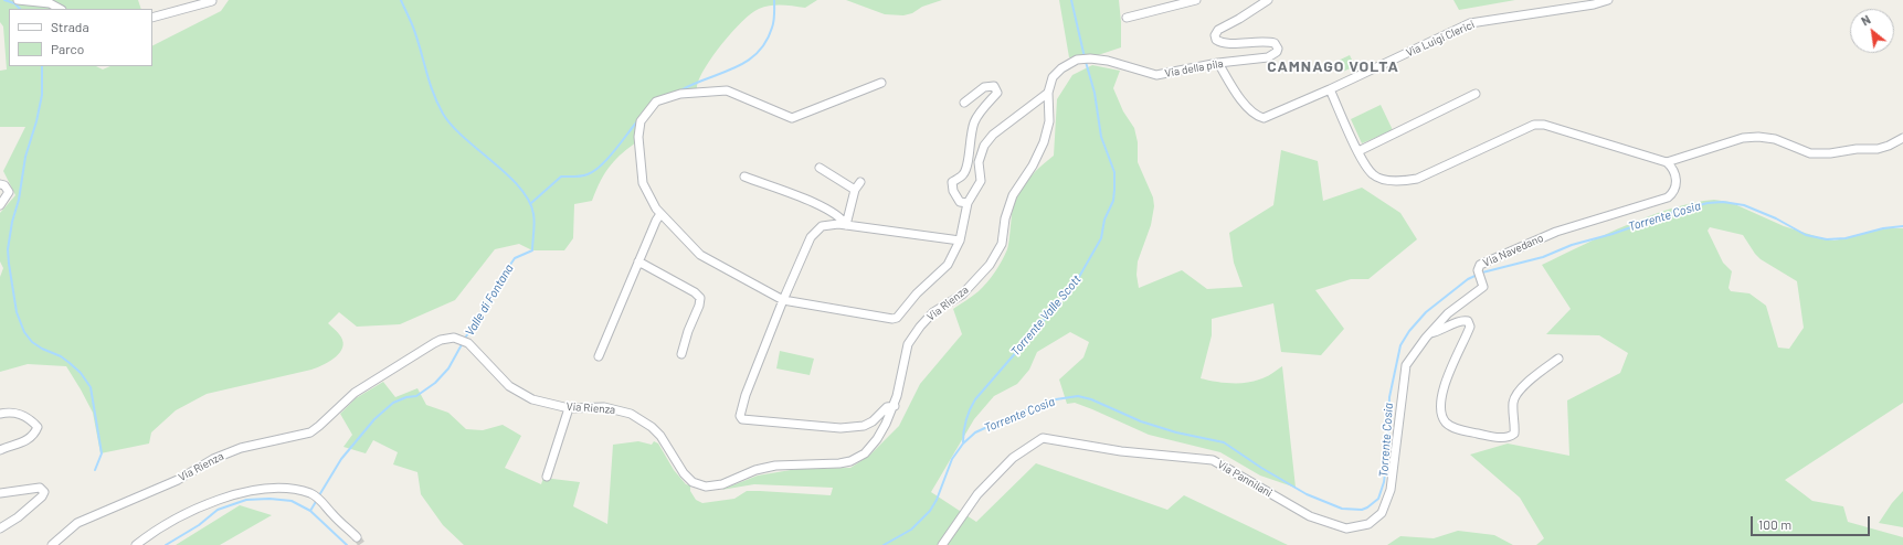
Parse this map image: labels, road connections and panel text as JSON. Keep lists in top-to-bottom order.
{
  "streets": {
    "street": [
      "Via Luigi Clerici",
      "Via della pila",
      "Via Navedano",
      "Via Rienza",
      "Via Pannilani"
    ]
  },
  "crossings": [
    ["Via Luigi Clerici", "Via della pila"],
    ["Via della pila", "Via Rienza"],
    ["Via Navedano", "Via Pannilani"]
  ],
  "districts": ["CAMNAGO VOLTA"],
  "water": ["Torrente Cosia", "Valle di Fontana", "Torrente Valle Scott"],
  "legend": ["Strada", "Parco"],
  "scale_bar": "100 m",
  "north": "top left"
}
